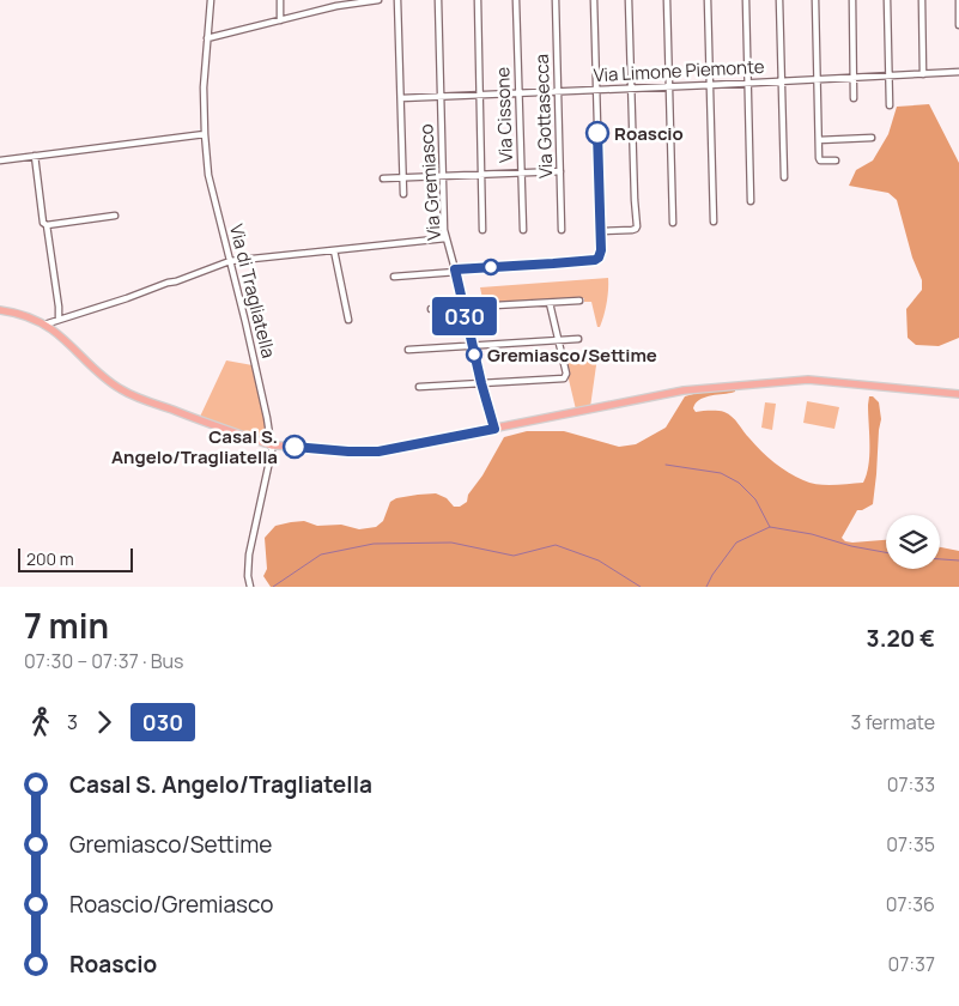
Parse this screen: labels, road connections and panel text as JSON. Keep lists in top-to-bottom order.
{
  "streets": {
    "street": [
      "Via Limone Piemonte",
      "Via Cissone",
      "Via Gottasecca",
      "Via Gremiasco",
      "Via di Tragliatella"
    ]
  },
  "crossings": [
    ["Via Limone Piemonte", "Via Cissone"],
    ["Via Limone Piemonte", "Via Gottasecca"],
    ["Via Limone Piemonte", "Via Gremiasco"]
  ],
  "places": ["Roascio", "Gremiasco/Settime", "Casal S. Angelo/Tragliatella"],
  "lines": ["bus line 030"],
  "scale_bar": "200 m",
  "page": {
    "on_map": "030",
    "scale": "200 m",
    "heading": ["7 min", "07:30 – 07:37 · Bus", "3.20 €"],
    "legs": ["3", "030", "3 fermate"],
    "list": [
      {
        "name": "Casal S. Angelo/Tragliatella",
        "value": "07:33"
      },
      {
        "name": "Gremiasco/Settime",
        "value": "07:35"
      },
      {
        "name": "Roascio/Gremiasco",
        "value": "07:36"
      },
      {
        "name": "Roascio",
        "value": "07:37"
      }
    ]
  }
}
